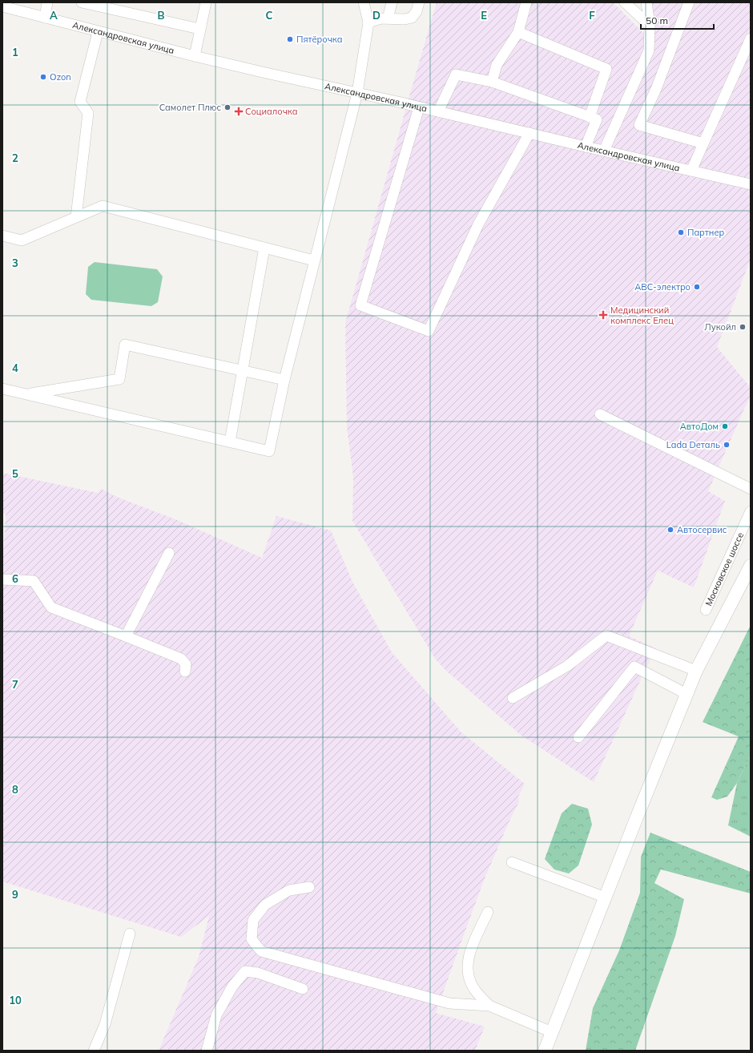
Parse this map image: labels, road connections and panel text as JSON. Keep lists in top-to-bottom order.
{
  "streets": {
    "street": ["Александровская улица", "Московское шоссе"]
  },
  "places": {
    "other": [
      "Пятёрочка",
      "Ozon",
      "Самолет Плюс",
      "Партнер",
      "АВС-электро",
      "Лукойл",
      "АвтоДом",
      "Lada Dеталь",
      "Автосервис"
    ],
    "health": ["Социалочка", "Медицинский комплекс Елец"]
  },
  "scale_bar": "50 m",
  "grid": {
    "columns": [
      "A",
      "B",
      "C",
      "D",
      "E",
      "F"
    ],
    "rows": [
      "1",
      "2",
      "3",
      "4",
      "5",
      "6",
      "7",
      "8",
      "9",
      "10"
    ]
  }
}
